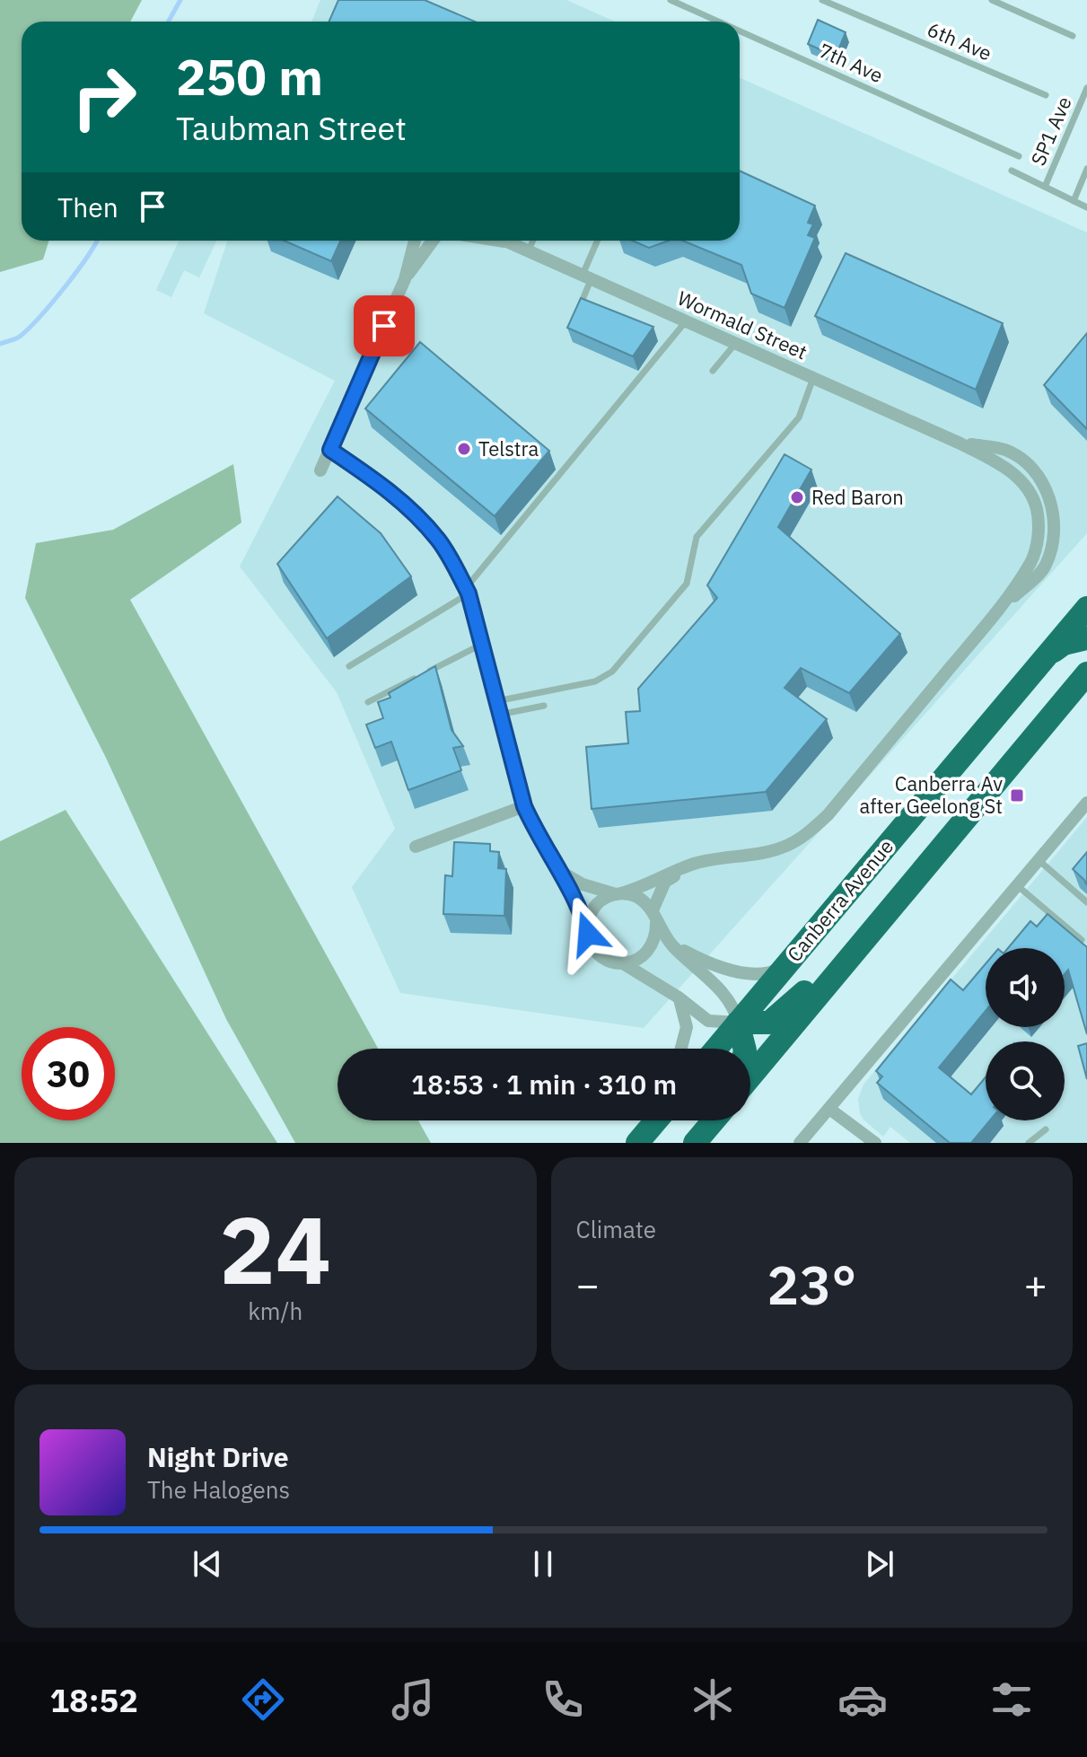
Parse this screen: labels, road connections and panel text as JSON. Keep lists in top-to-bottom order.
{
  "streets": {
    "highway": ["Canberra Avenue"],
    "street": ["Wormald Street"],
    "lane": ["6th Ave", "7th Ave", "SP1 Ave"]
  },
  "places": {
    "other": ["Telstra", "Red Baron"],
    "transit": ["Canberra Av after Geelong St"]
  },
  "page": {
    "turn": ["250 m", "Taubman Street"],
    "then": "Then",
    "limit": "30",
    "trip": "18:53 · 1 min · 310 m",
    "tile": [
      ["24", "km/h"],
      "Climate"
    ],
    "heat": ["−", "23°", "+"],
    "song": ["Night Drive", "The Halogens"],
    "tabs": "18:52"
  }
}
